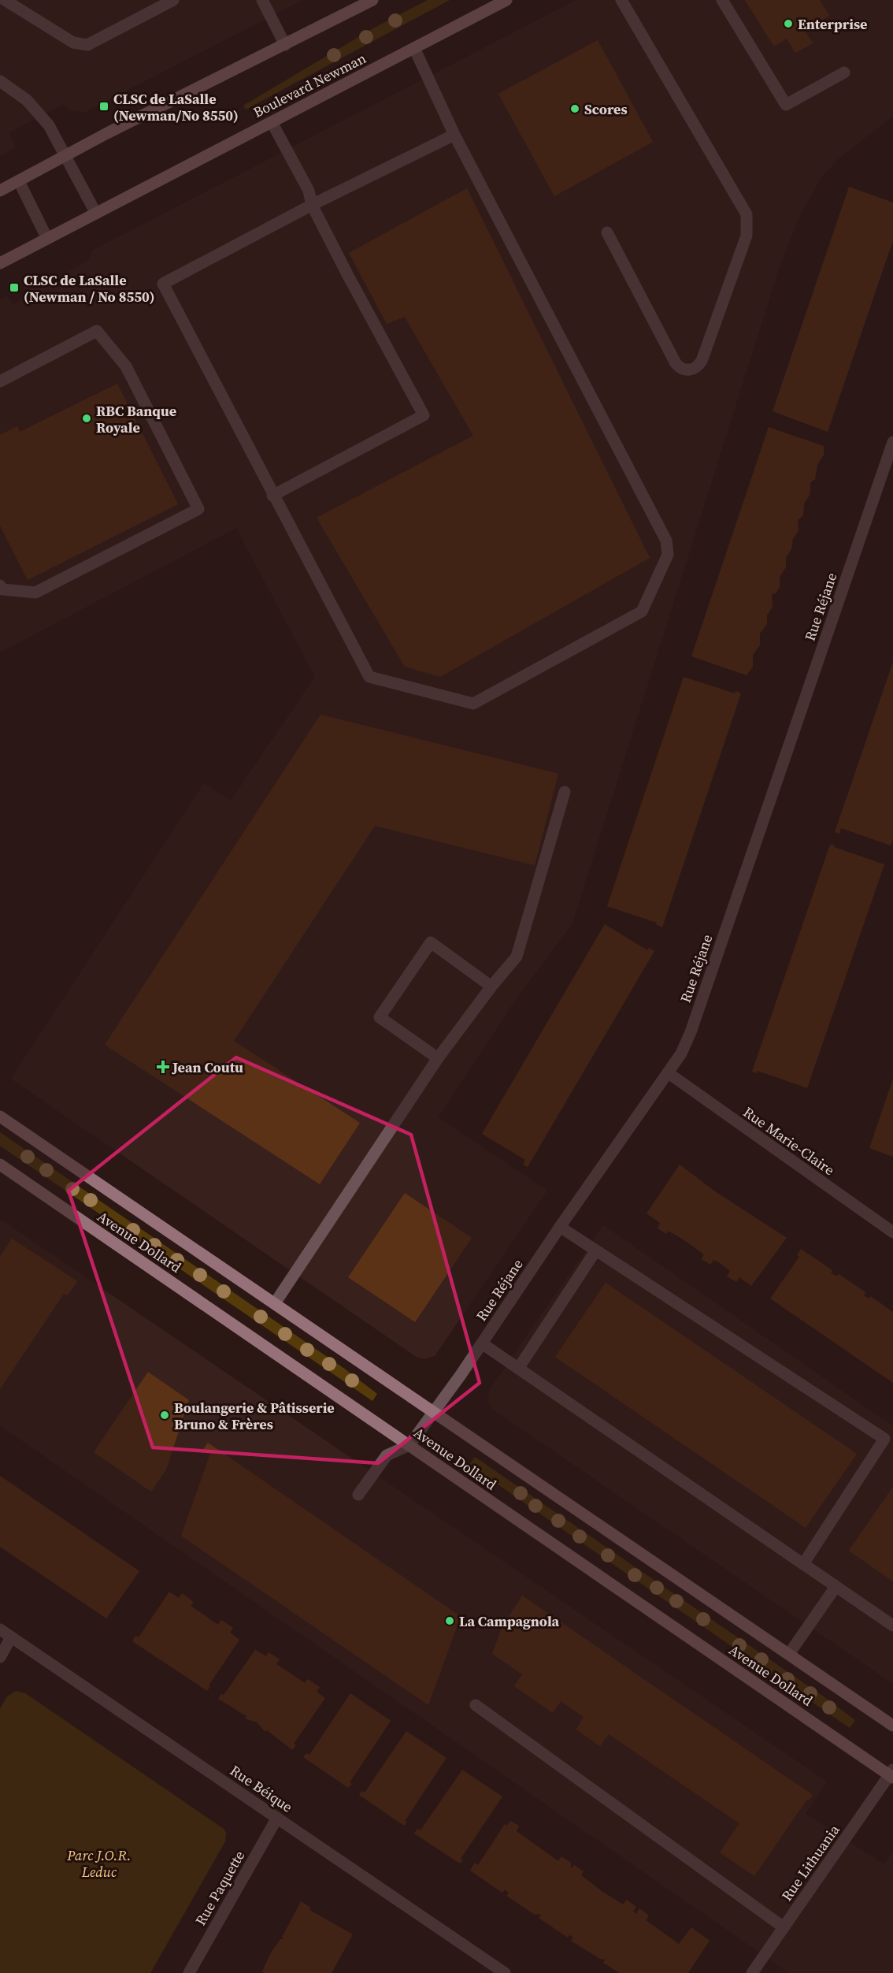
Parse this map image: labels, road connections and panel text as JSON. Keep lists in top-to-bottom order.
{
  "streets": {
    "main road": ["Boulevard Newman", "Avenue Dollard"],
    "street": [
      "Rue Réjane",
      "Rue Marie-Claire",
      "Rue Béique",
      "Rue Lithuania",
      "Rue Paquette"
    ]
  },
  "crossings": [
    ["Rue Réjane", "Rue Marie-Claire"],
    ["Rue Réjane", "Avenue Dollard"],
    ["Avenue Dollard", "Rue Lithuania"],
    ["Rue Béique", "Rue Paquette"]
  ],
  "parks": ["Parc J.O.R. Leduc"],
  "places": {
    "other": [
      "Enterprise",
      "Scores",
      "RBC Banque Royale",
      "Boulangerie & Pâtisserie Bruno & Frères",
      "La Campagnola"
    ],
    "transit": ["CLSC de LaSalle (Newman/No 8550)", "CLSC de LaSalle (Newman / No 8550)"],
    "health": ["Jean Coutu"]
  }
}
